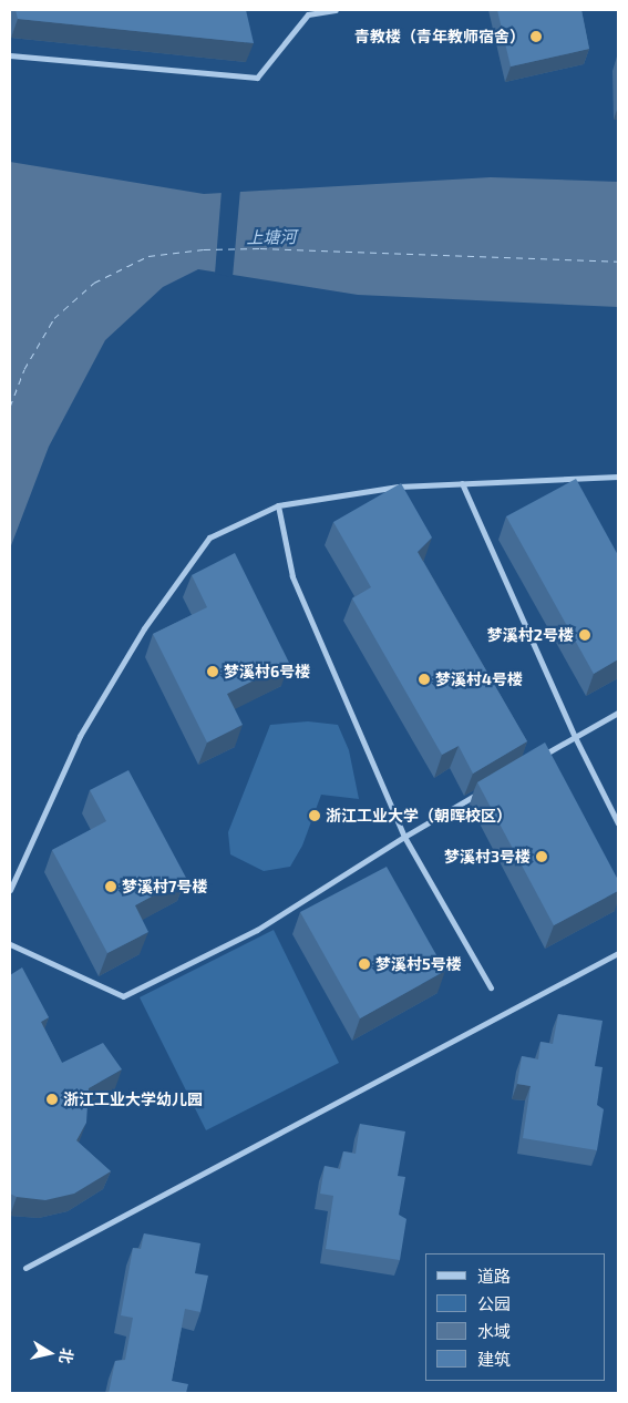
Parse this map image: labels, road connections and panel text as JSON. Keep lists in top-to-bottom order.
{
  "water": ["上塘河"],
  "places": [
    "青教楼（青年教师宿舍）",
    "梦溪村2号楼",
    "梦溪村6号楼",
    "梦溪村4号楼",
    "浙江工业大学（朝晖校区）",
    "梦溪村3号楼",
    "梦溪村7号楼",
    "梦溪村5号楼",
    "浙江工业大学幼儿园"
  ],
  "legend": [
    "道路",
    "公园",
    "水域",
    "建筑"
  ],
  "north": "right"
}
